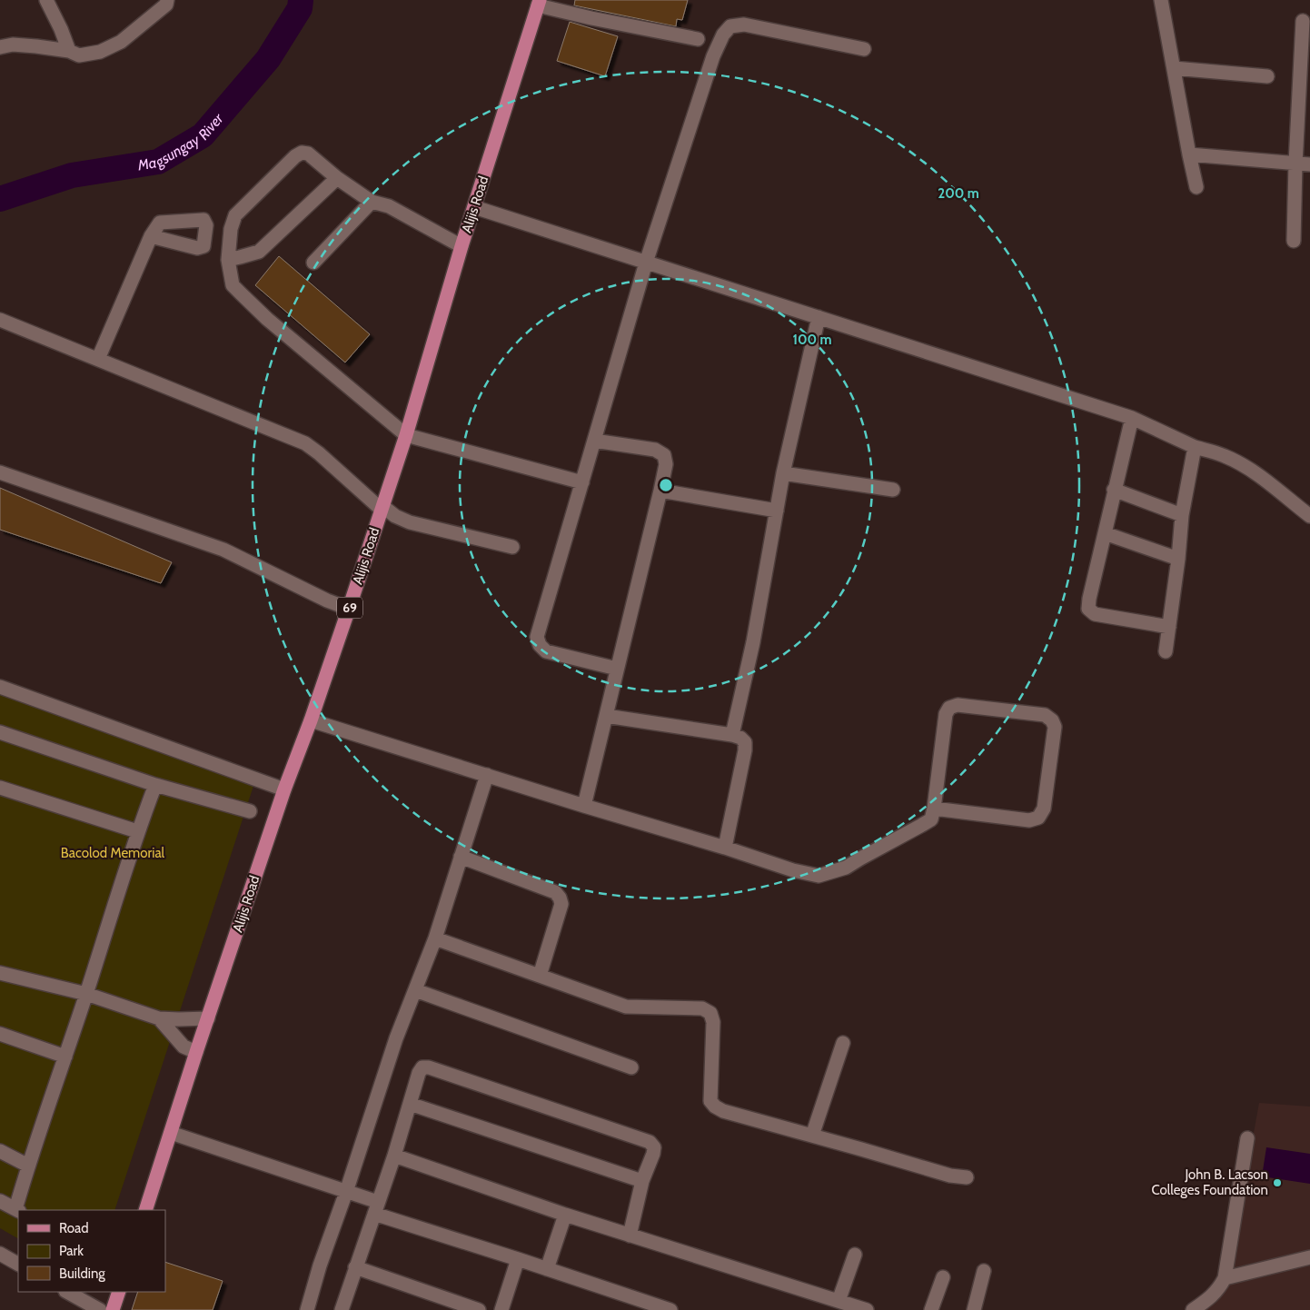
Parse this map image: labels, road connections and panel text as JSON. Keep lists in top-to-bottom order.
{
  "streets": {
    "main road": ["Alijis Road", "69"]
  },
  "water": ["Magsungay River"],
  "parks": ["Bacolod Memorial"],
  "places": ["John B. Lacson Colleges Foundation"],
  "legend": ["Road", "Park", "Building"],
  "rings": ["200 m", "100 m"]
}
